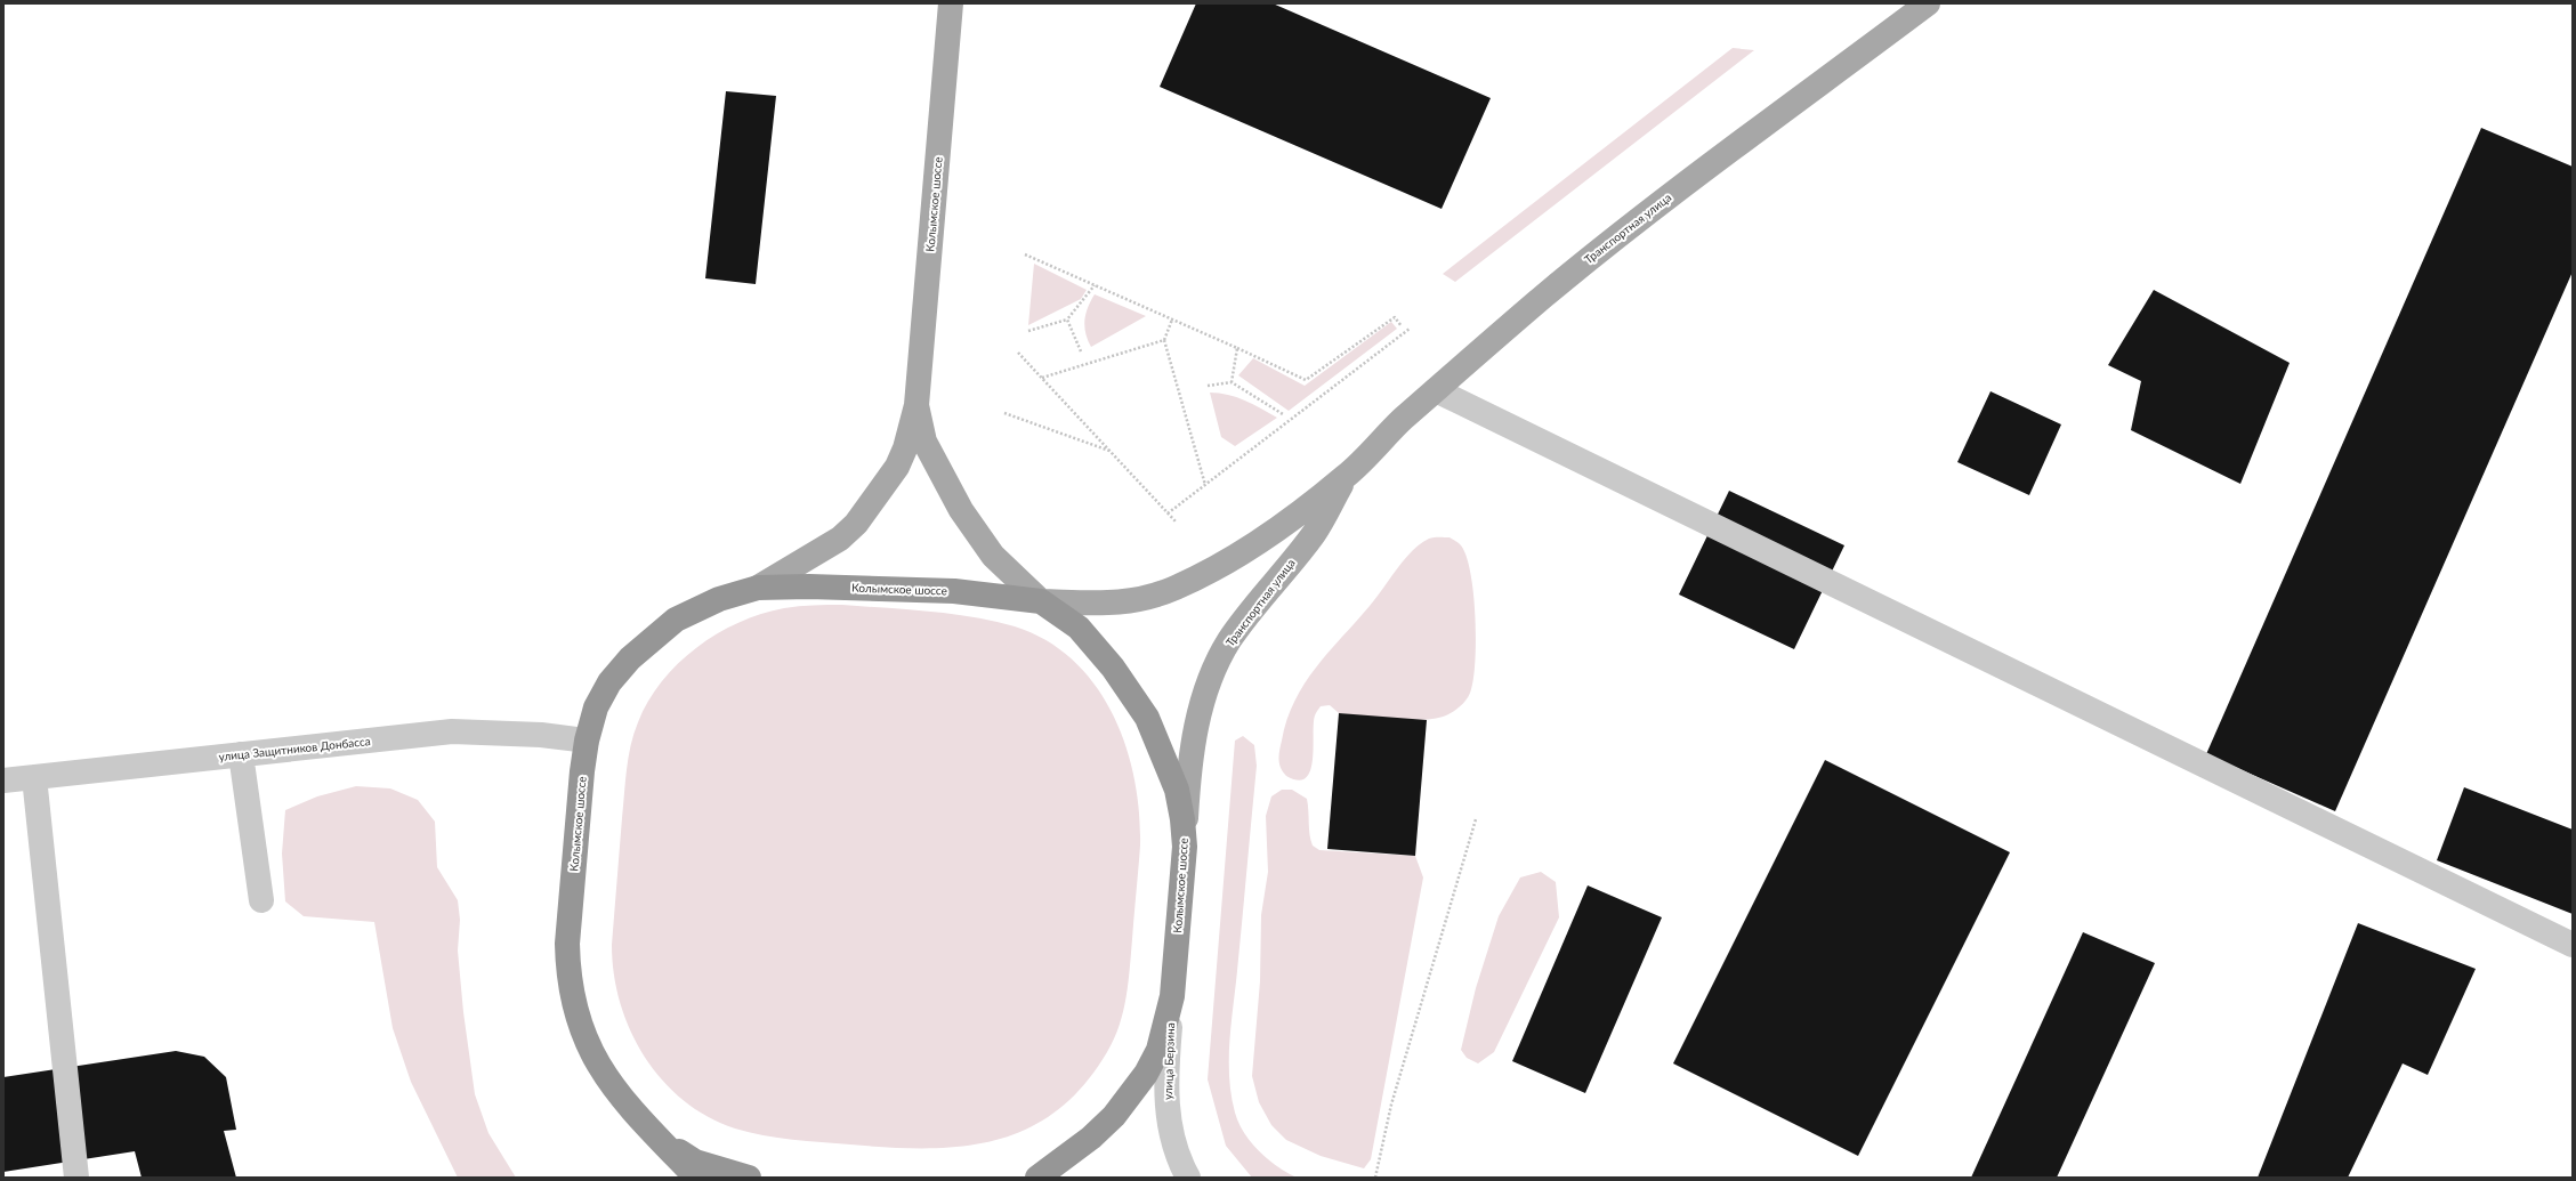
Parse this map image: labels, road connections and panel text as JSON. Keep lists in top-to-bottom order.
{
  "streets": {
    "highway": ["Колымское шоссе"],
    "main road": ["Транспортная улица"],
    "street": ["улица Защитников Донбасса", "улица Берзина"]
  },
  "crossings": [
    ["Колымское шоссе", "Транспортная улица"],
    ["Колымское шоссе", "улица Защитников Донбасса"],
    ["Колымское шоссе", "улица Берзина"]
  ]
}
